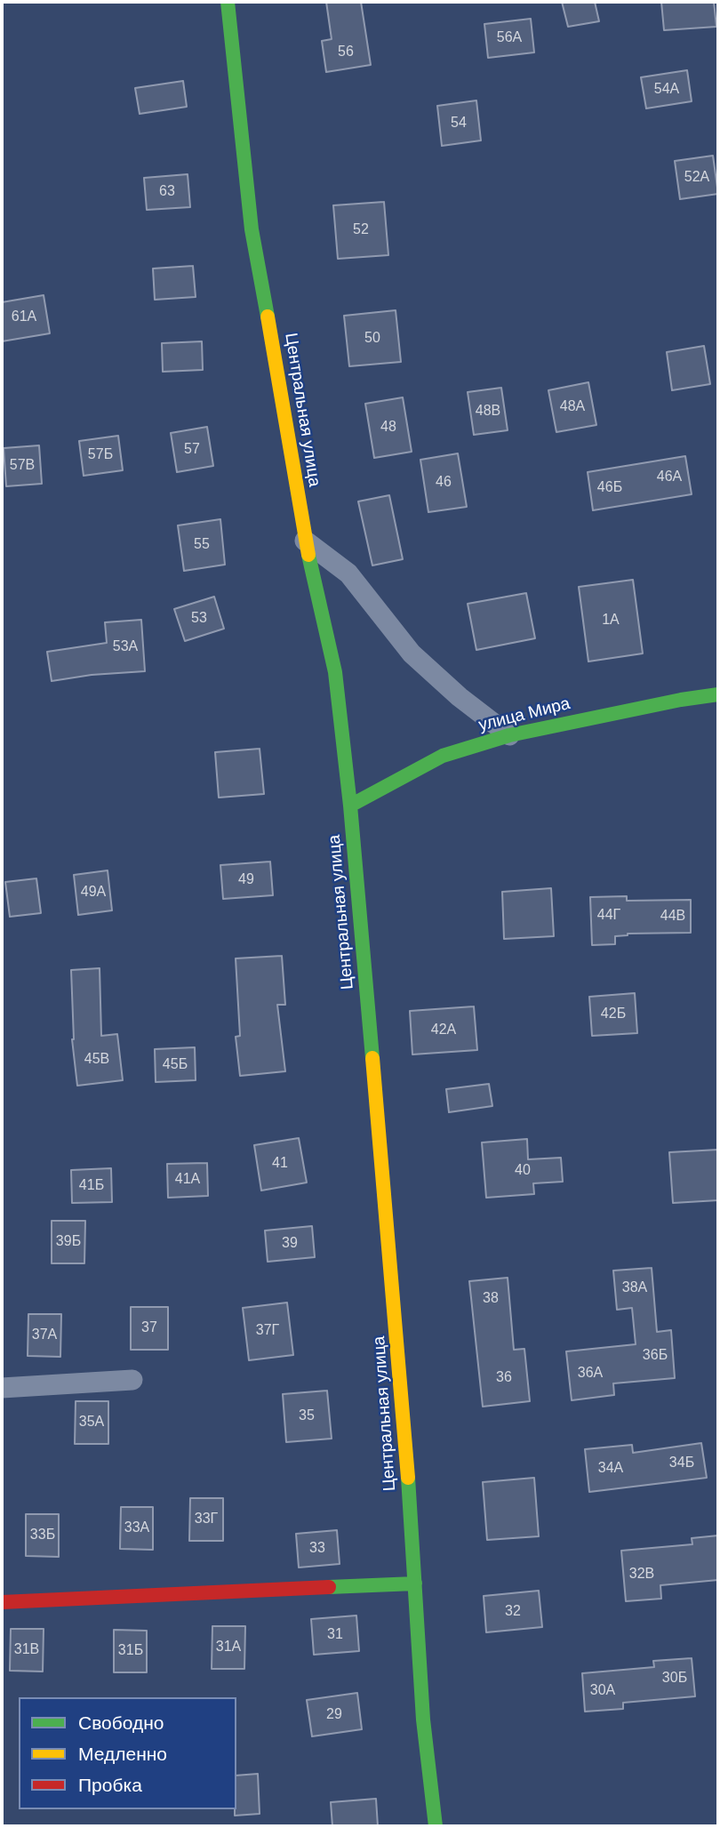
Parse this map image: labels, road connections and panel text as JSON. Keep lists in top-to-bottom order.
{
  "streets": {
    "street": ["Центральная улица", "улица Мира"]
  },
  "crossings": [
    ["Центральная улица", "улица Мира"]
  ],
  "house_numbers": [
    "56А",
    "56",
    "54А",
    "54",
    "52А",
    "63",
    "52",
    "61А",
    "50",
    "48А",
    "48В",
    "48",
    "57",
    "57Б",
    "57В",
    "46А",
    "46",
    "46Б",
    "55",
    "53",
    "1А",
    "53А",
    "49",
    "49А",
    "44Г",
    "44В",
    "42Б",
    "42А",
    "45В",
    "45Б",
    "41",
    "40",
    "41А",
    "41Б",
    "39Б",
    "39",
    "38А",
    "38",
    "37",
    "37Г",
    "37А",
    "36Б",
    "36А",
    "36",
    "35",
    "35А",
    "34Б",
    "34А",
    "33Г",
    "33А",
    "33Б",
    "33",
    "32В",
    "32",
    "31",
    "31А",
    "31В",
    "31Б",
    "30Б",
    "30А",
    "29"
  ],
  "legend": ["Свободно", "Медленно", "Пробка"]
}
